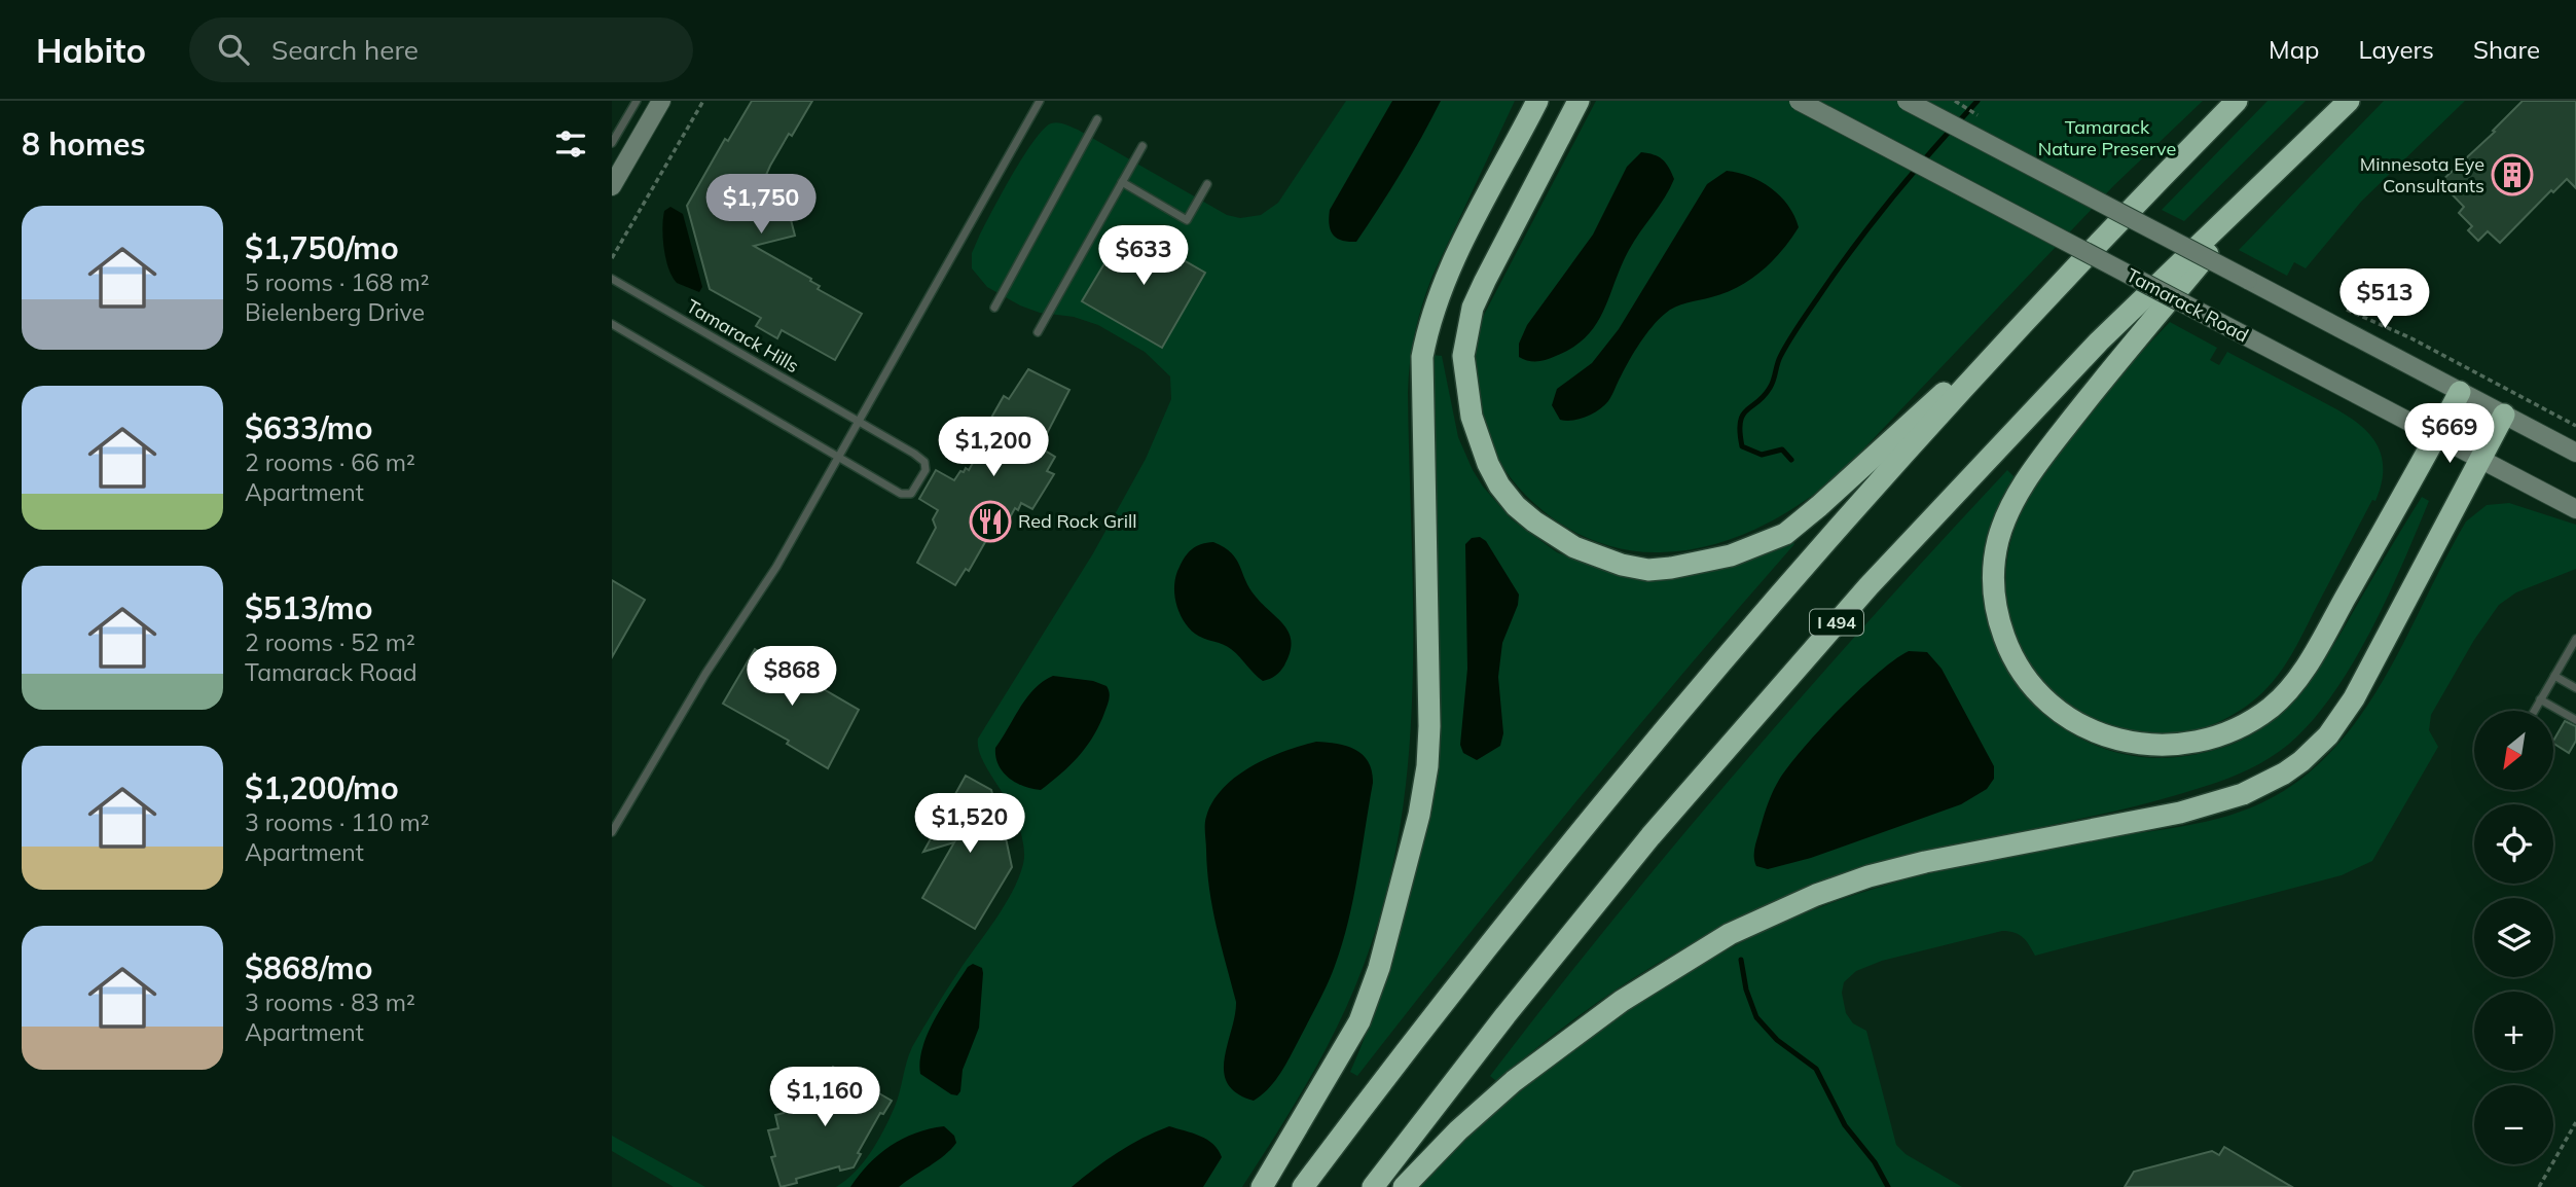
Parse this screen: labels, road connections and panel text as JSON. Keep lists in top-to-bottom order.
{
  "streets": {
    "highway": ["I 494"],
    "street": ["Tamarack Road"],
    "lane": ["Tamarack Hills"]
  },
  "parks": ["Tamarack Nature Preserve"],
  "places": {
    "building": ["Minnesota Eye Consultants"],
    "restaurant": ["Red Rock Grill"]
  },
  "north": "bottom left",
  "page": {
    "header": "Habito",
    "search": "Search here",
    "nav": ["Map", "Layers", "Share"],
    "heading": "8 homes",
    "price": [
      "$1,750",
      "$633",
      "$513",
      "$669",
      "$1,200",
      "$868",
      "$1,520",
      "$1,160"
    ],
    "list": [
      {
        "name": "$1,750/mo",
        "note": "5 rooms · 168 m² · Bielenberg Drive"
      },
      {
        "name": "$633/mo",
        "note": "2 rooms · 66 m² · Apartment"
      },
      {
        "name": "$513/mo",
        "note": "2 rooms · 52 m² · Tamarack Road"
      },
      {
        "name": "$1,200/mo",
        "note": "3 rooms · 110 m² · Apartment"
      },
      {
        "name": "$868/mo",
        "note": "3 rooms · 83 m² · Apartment"
      }
    ],
    "map_buttons": ["+", "−"]
  }
}
